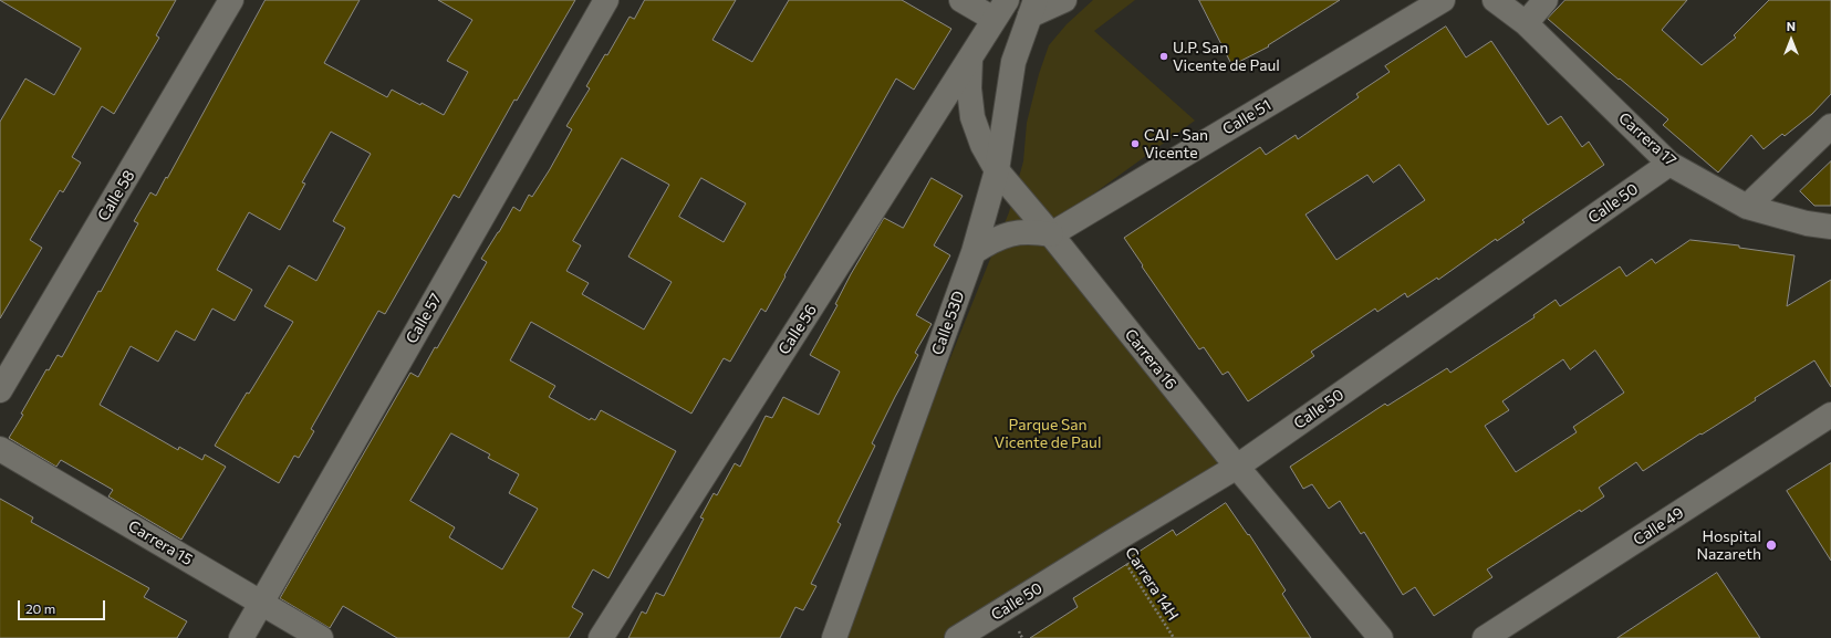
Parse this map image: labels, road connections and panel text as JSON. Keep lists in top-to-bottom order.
{
  "streets": {
    "street": [
      "Calle 51",
      "Carrera 17",
      "Calle 58",
      "Calle 50",
      "Calle 57",
      "Calle 53D",
      "Calle 56",
      "Carrera 16",
      "Calle 49",
      "Carrera 15"
    ],
    "path": ["Carrera 14H"]
  },
  "crossings": [
    ["Calle 51", "Carrera 16"],
    ["Carrera 17", "Calle 50"],
    ["Calle 50", "Carrera 16"],
    ["Calle 50", "Carrera 14H"],
    ["Calle 57", "Carrera 15"],
    ["Calle 53D", "Carrera 16"],
    ["Calle 56", "Carrera 16"]
  ],
  "parks": ["Parque San Vicente de Paul"],
  "places": ["U.P. San Vicente de Paul", "CAI - San Vicente", "Hospital Nazareth"],
  "scale_bar": "20 m",
  "north": "top"
}
